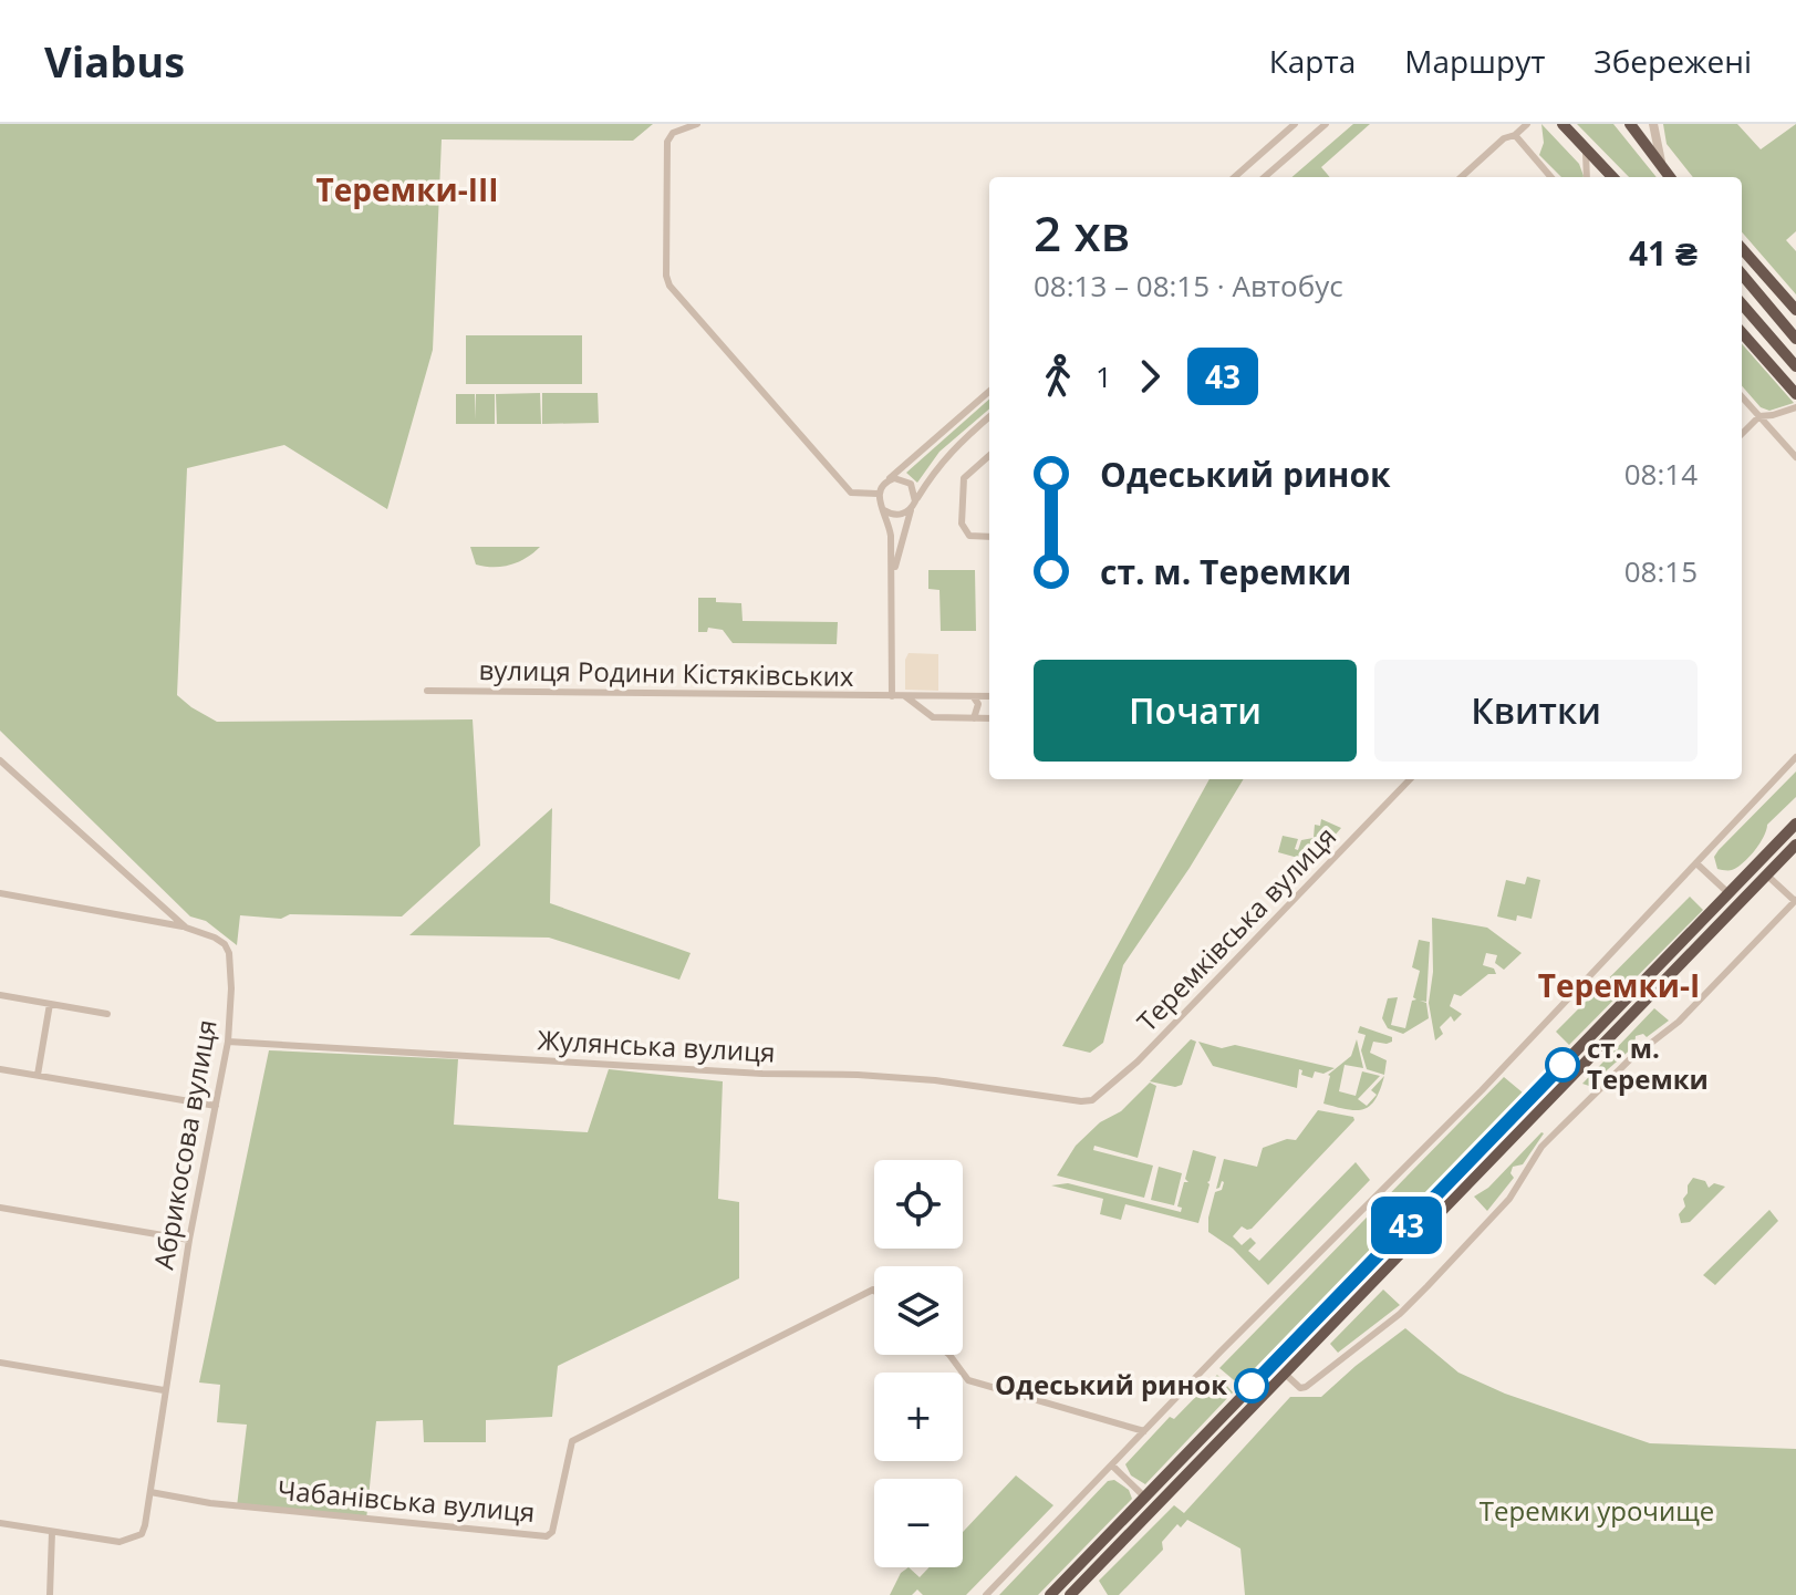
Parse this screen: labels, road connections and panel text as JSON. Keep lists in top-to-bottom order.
{
  "streets": {
    "street": [
      "вулиця Родини Кістяківських",
      "Теремківська вулиця",
      "Жулянська вулиця",
      "Абрикосова вулиця",
      "Чабанівська вулиця"
    ]
  },
  "crossings": [
    ["Теремківська вулиця", "Жулянська вулиця"],
    ["Жулянська вулиця", "Абрикосова вулиця"],
    ["Абрикосова вулиця", "Чабанівська вулиця"]
  ],
  "districts": ["Теремки-III", "Теремки-І"],
  "parks": ["Теремки урочище"],
  "places": ["ст. м. Теремки", "Одеський ринок"],
  "lines": ["bus line 43"],
  "page": {
    "header": "Viabus",
    "nav": ["Карта", "Маршрут", "Збережені"],
    "on_map": "43",
    "heading": ["2 хв", "08:13 – 08:15 · Автобус", "41 ₴"],
    "legs": ["1", "43"],
    "list": [
      {
        "name": "Одеський ринок",
        "value": "08:14"
      },
      {
        "name": "ст. м. Теремки",
        "value": "08:15"
      }
    ],
    "buttons": ["Почати", "Квитки"],
    "map_buttons": ["+", "−"]
  }
}
